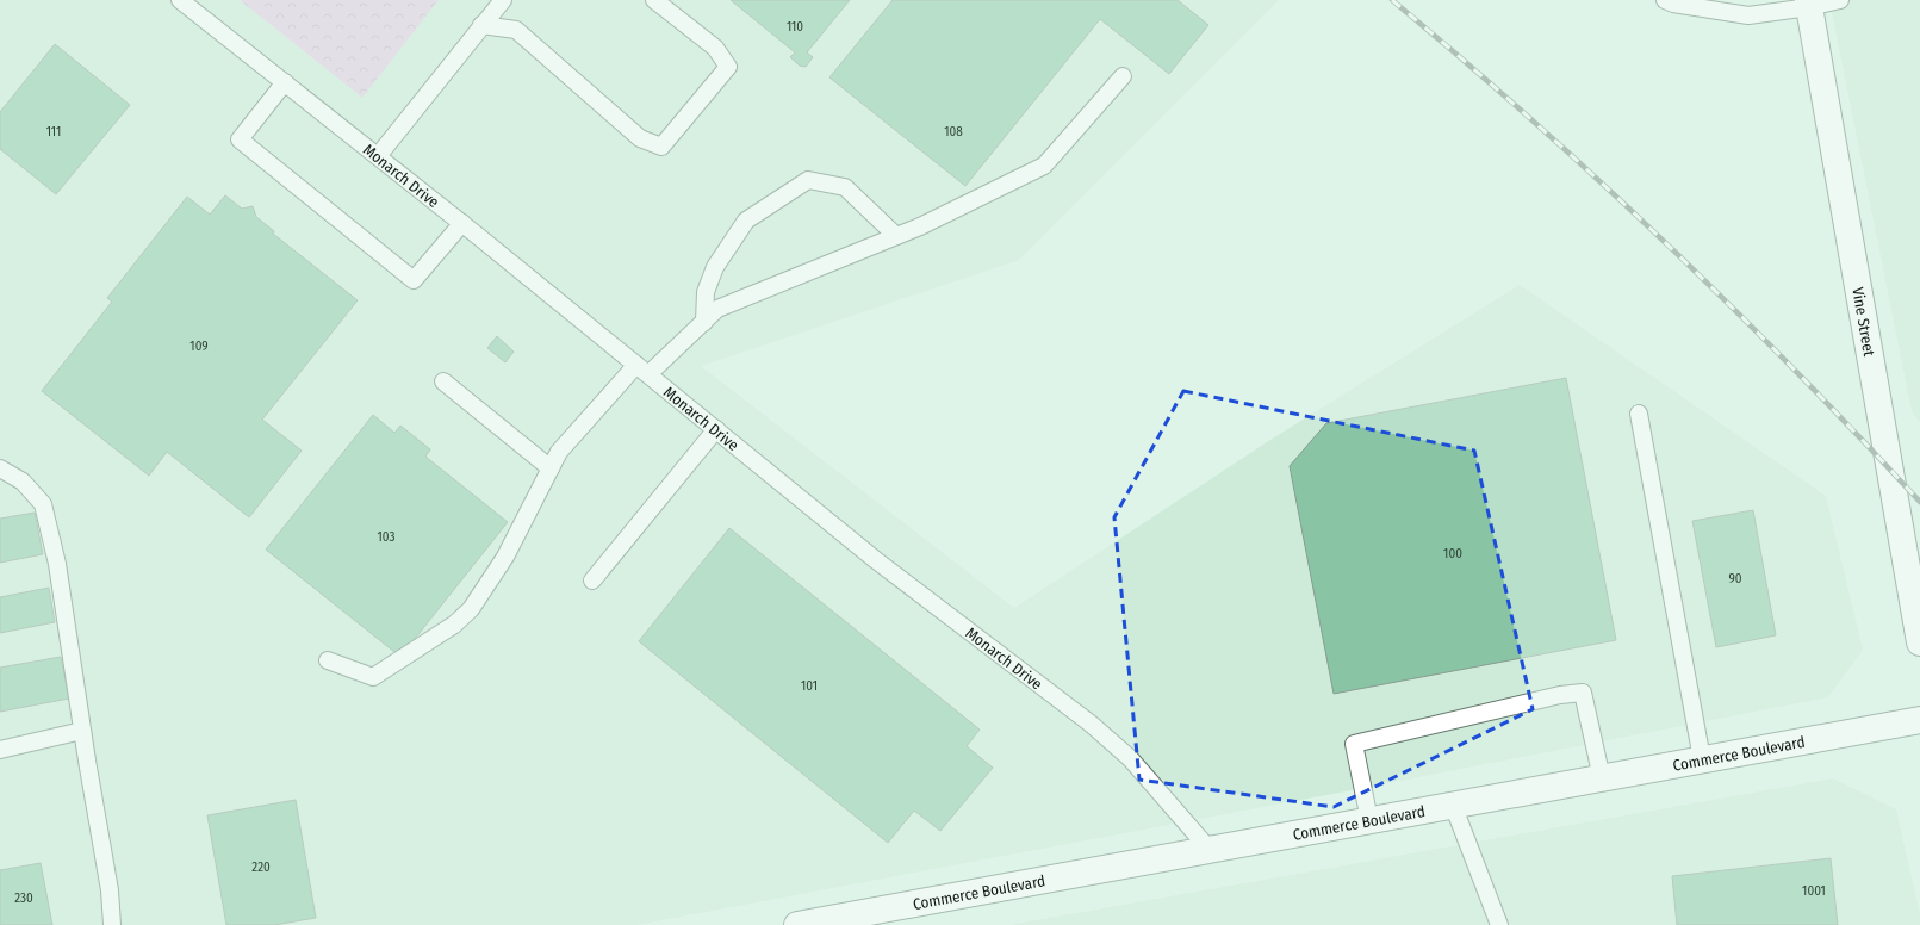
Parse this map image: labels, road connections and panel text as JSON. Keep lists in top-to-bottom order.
{
  "streets": {
    "street": ["Vine Street", "Commerce Boulevard"],
    "lane": ["Monarch Drive"]
  },
  "crossings": [
    ["Monarch Drive", "Commerce Boulevard"]
  ],
  "house_numbers": [
    "110",
    "111",
    "108",
    "109",
    "103",
    "100",
    "90",
    "101",
    "220",
    "1001",
    "230"
  ]
}
